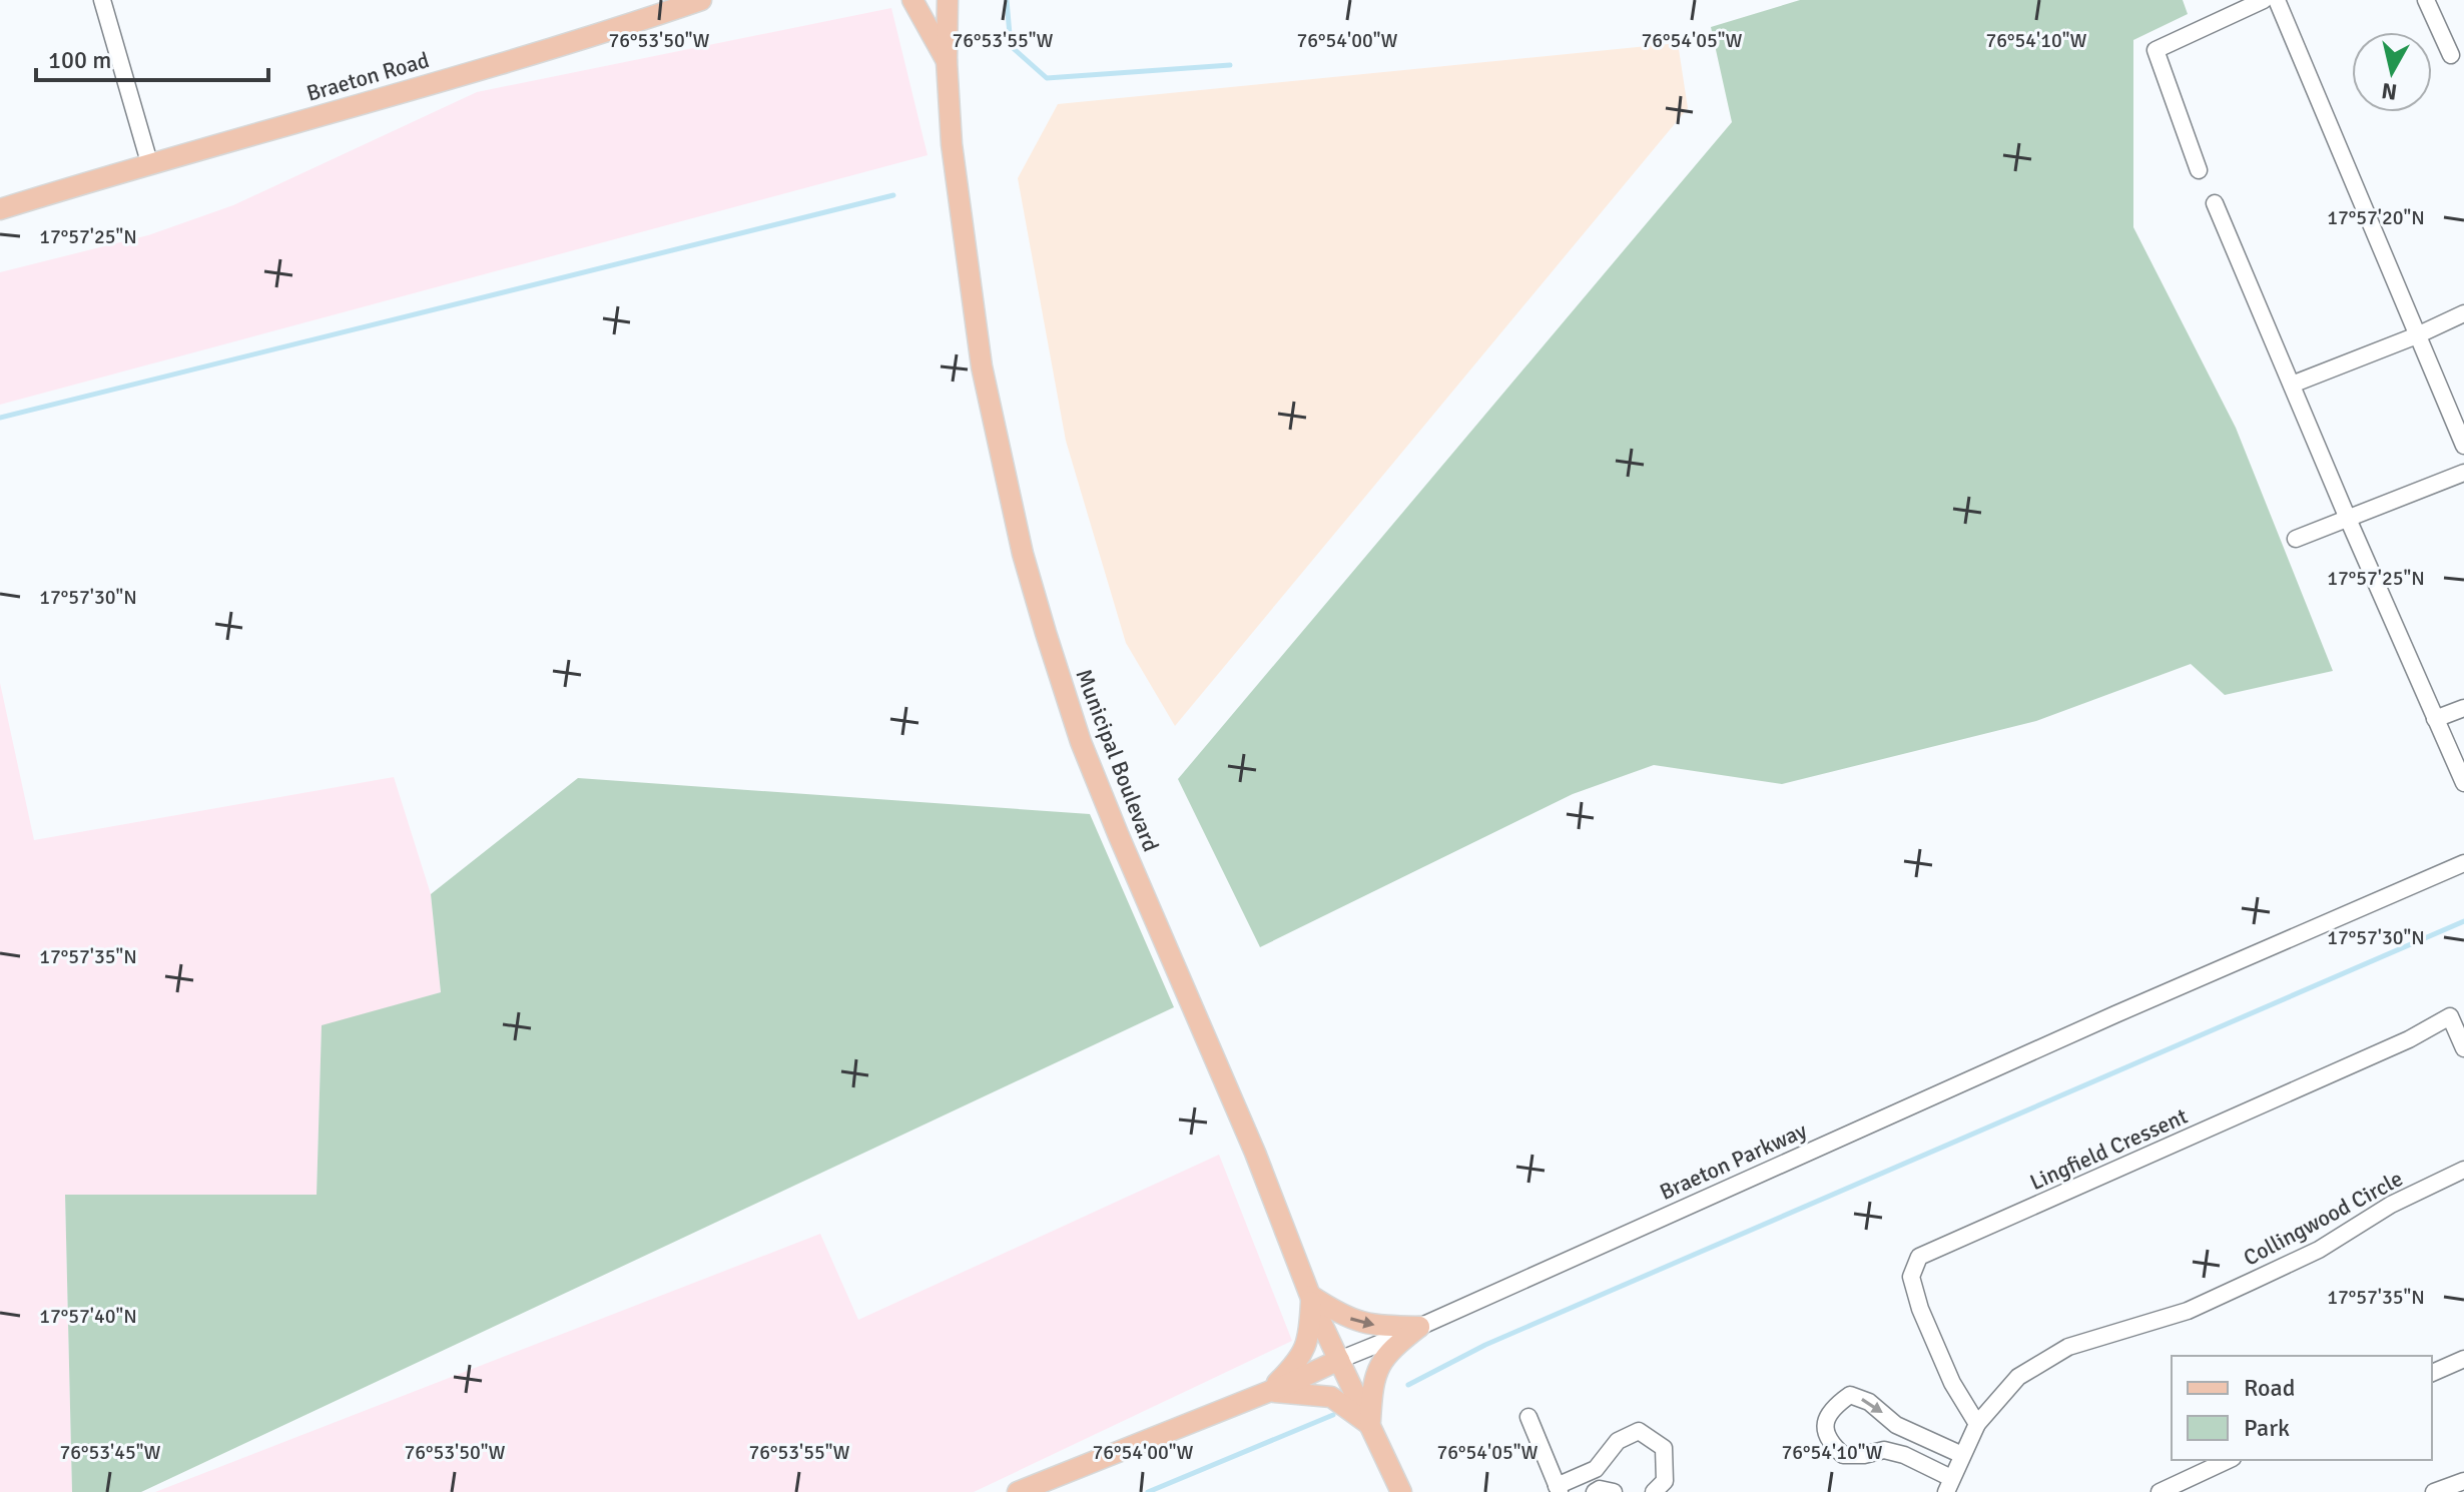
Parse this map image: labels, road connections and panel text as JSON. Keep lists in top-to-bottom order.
{
  "streets": {
    "main road": ["Braeton Road", "Municipal Boulevard", "Braeton Parkway"],
    "street": ["Lingfield Cressent", "Collingwood Circle"]
  },
  "crossings": [
    ["Municipal Boulevard", "Braeton Parkway"],
    ["Lingfield Cressent", "Collingwood Circle"]
  ],
  "legend": ["Road", "Park"],
  "scale_bar": "100 m",
  "north": "bottom",
  "coordinates": [
    "76°53'50\"W",
    "76°53'55\"W",
    "76°54'00\"W",
    "76°54'05\"W",
    "76°54'10\"W",
    "17°57'20\"N",
    "17°57'25\"N",
    "17°57'30\"N",
    "17°57'35\"N",
    "17°57'40\"N",
    "76°53'45\"W"
  ]
}
